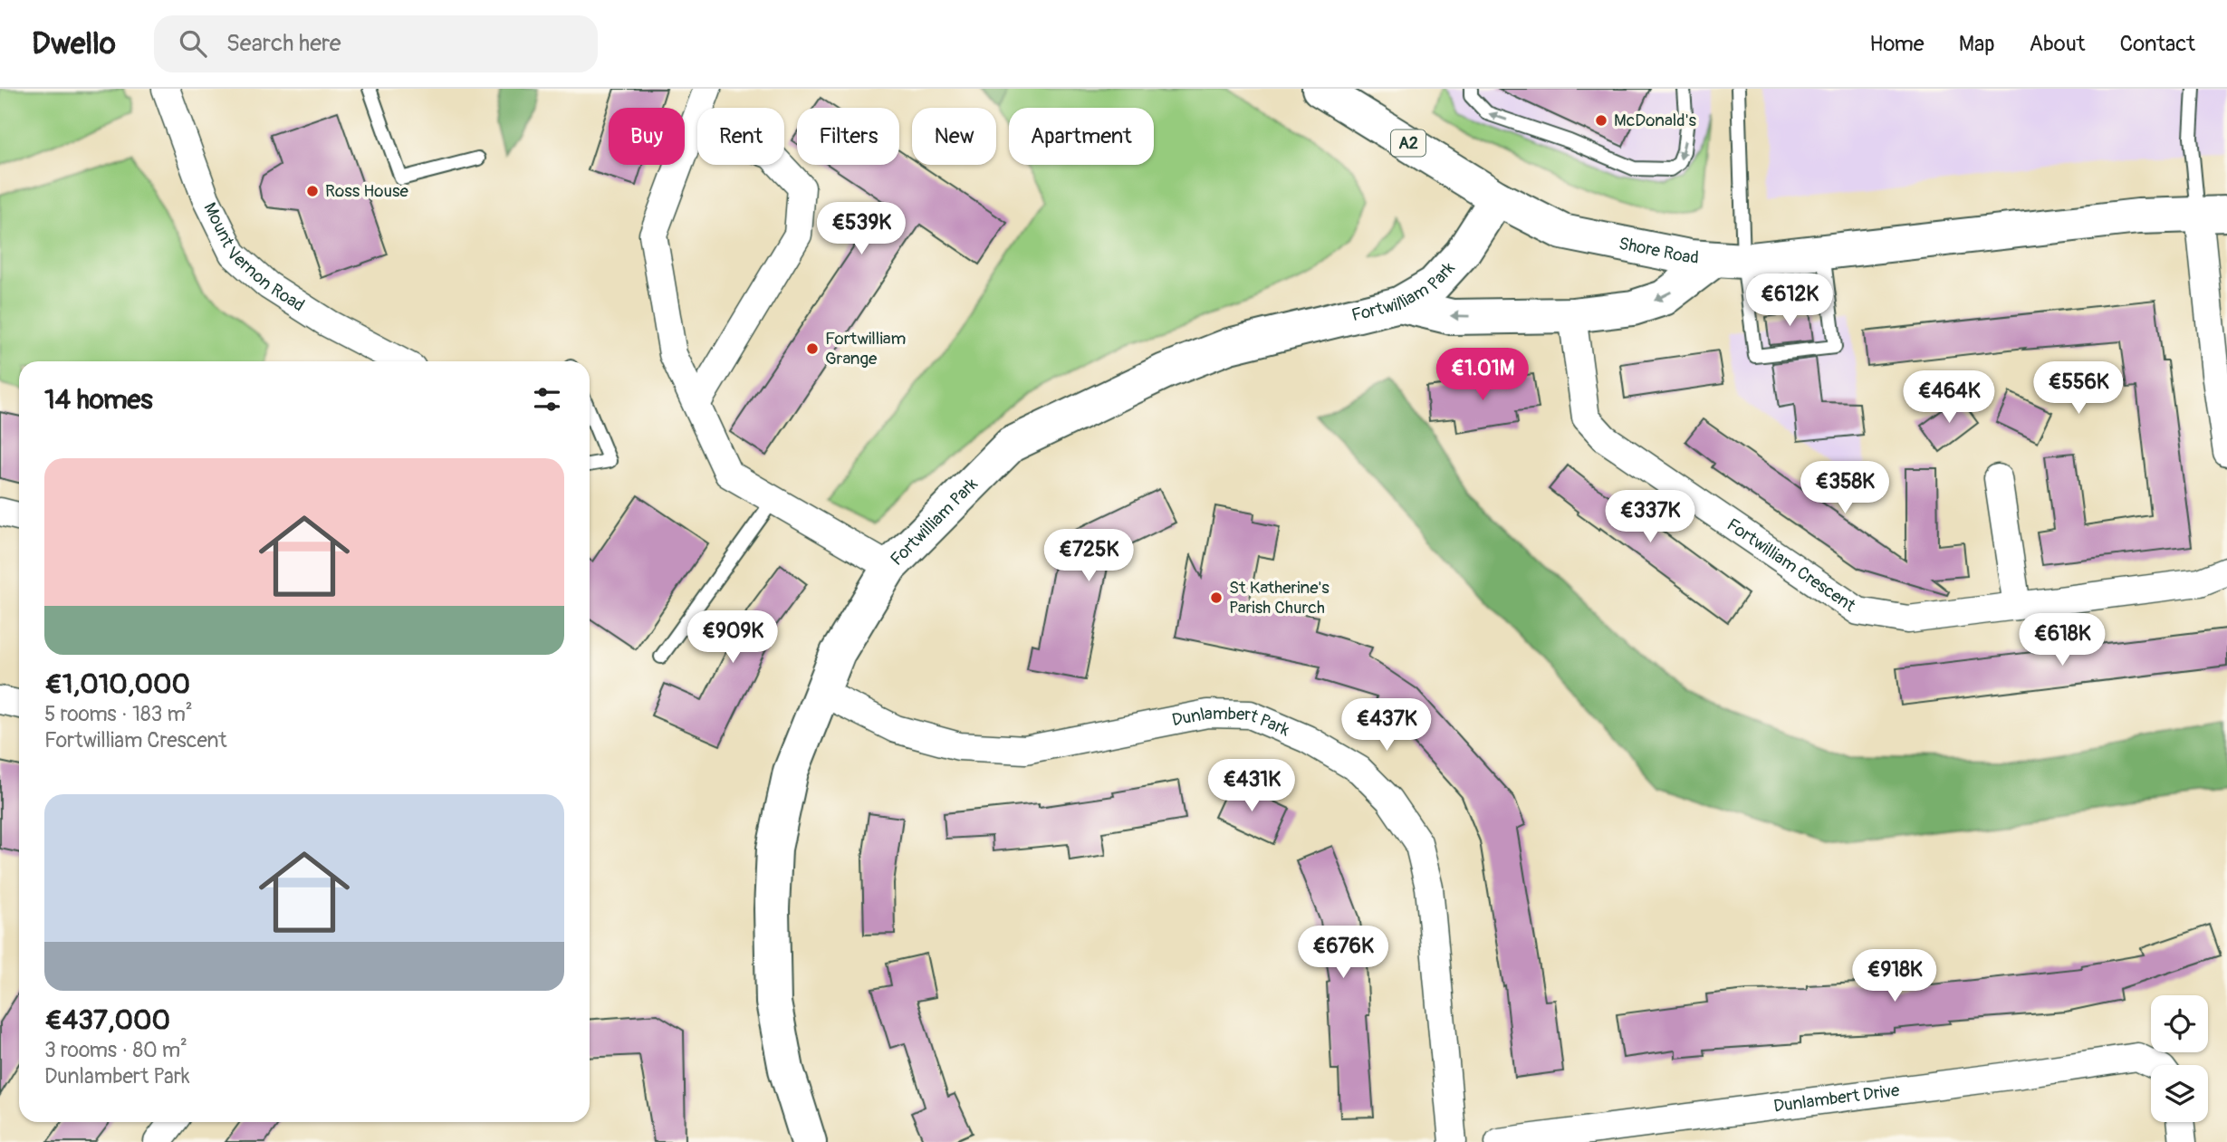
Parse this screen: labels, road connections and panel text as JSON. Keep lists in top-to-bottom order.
{
  "streets": {
    "street": [
      "A2",
      "Shore Road",
      "Mount Vernon Road",
      "Fortwilliam Park",
      "Fortwilliam Crescent",
      "Dunlambert Park",
      "Dunlambert Drive"
    ]
  },
  "crossings": [
    ["Shore Road", "Fortwilliam Park"],
    ["Fortwilliam Park", "Dunlambert Park"]
  ],
  "places": [
    "McDonald's",
    "Ross House",
    "Fortwilliam Grange",
    "St Katherine's Parish Church"
  ],
  "page": {
    "header": "Dwello",
    "search": "Search here",
    "nav": [
      "Home",
      "Map",
      "About",
      "Contact"
    ],
    "chip": [
      "Buy",
      "Rent",
      "Filters",
      "New",
      "Apartment"
    ],
    "price": [
      "€539K",
      "€612K",
      "€1.01M",
      "€556K",
      "€464K",
      "€358K",
      "€337K",
      "€725K",
      "€909K",
      "€618K",
      "€437K",
      "€431K",
      "€676K",
      "€918K"
    ],
    "heading": "14 homes",
    "list": [
      {
        "name": "€1,010,000",
        "note": "5 rooms · 183 m² · Fortwilliam Crescent"
      },
      {
        "name": "€437,000",
        "note": "3 rooms · 80 m² · Dunlambert Park"
      }
    ]
  }
}
